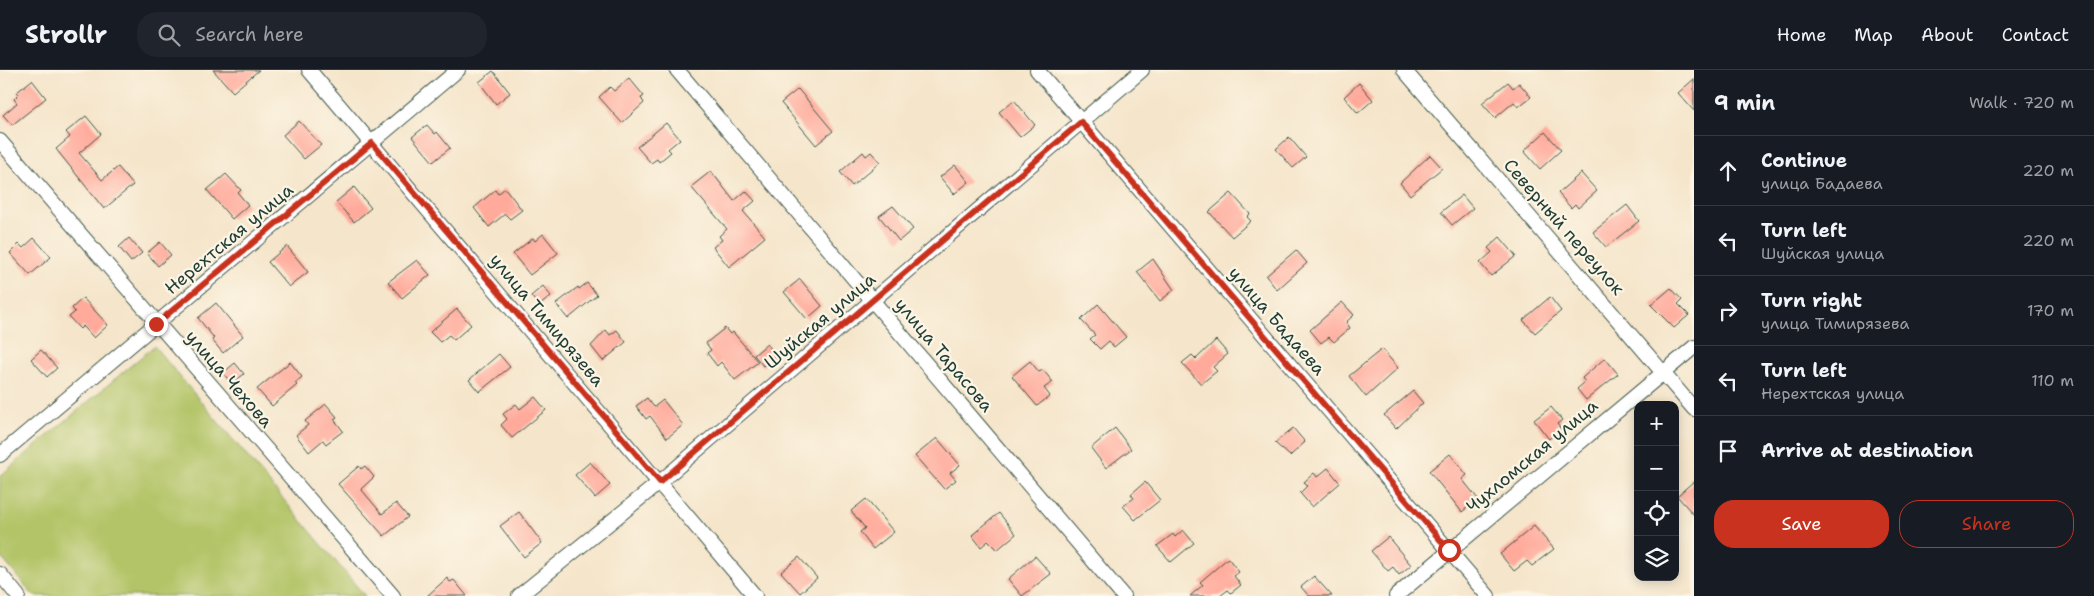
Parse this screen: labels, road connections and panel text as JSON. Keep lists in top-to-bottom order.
{
  "streets": {
    "street": [
      "Северный переулок",
      "Нерехтская улица",
      "улица Тимирязева",
      "Шуйская улица",
      "улица Бадаева",
      "улица Тарасова",
      "улица Чехова",
      "Чухломская улица"
    ]
  },
  "crossings": [
    ["Северный переулок", "Чухломская улица"],
    ["Нерехтская улица", "улица Тимирязева"],
    ["Нерехтская улица", "улица Чехова"],
    ["улица Тимирязева", "Шуйская улица"],
    ["Шуйская улица", "улица Бадаева"],
    ["Шуйская улица", "улица Тарасова"],
    ["улица Бадаева", "Чухломская улица"]
  ],
  "page": {
    "header": "Strollr",
    "search": "Search here",
    "nav": [
      "Home",
      "Map",
      "About",
      "Contact"
    ],
    "heading": ["9 min", "Walk · 720 m"],
    "list": [
      ["Continue", "улица Бадаева", "220 m"],
      ["Turn left", "Шуйская улица", "220 m"],
      ["Turn right", "улица Тимирязева", "170 m"],
      ["Turn left", "Нерехтская улица", "110 m"],
      "Arrive at destination"
    ],
    "map_buttons": ["+", "−"],
    "buttons": ["Save", "Share"]
  }
}
